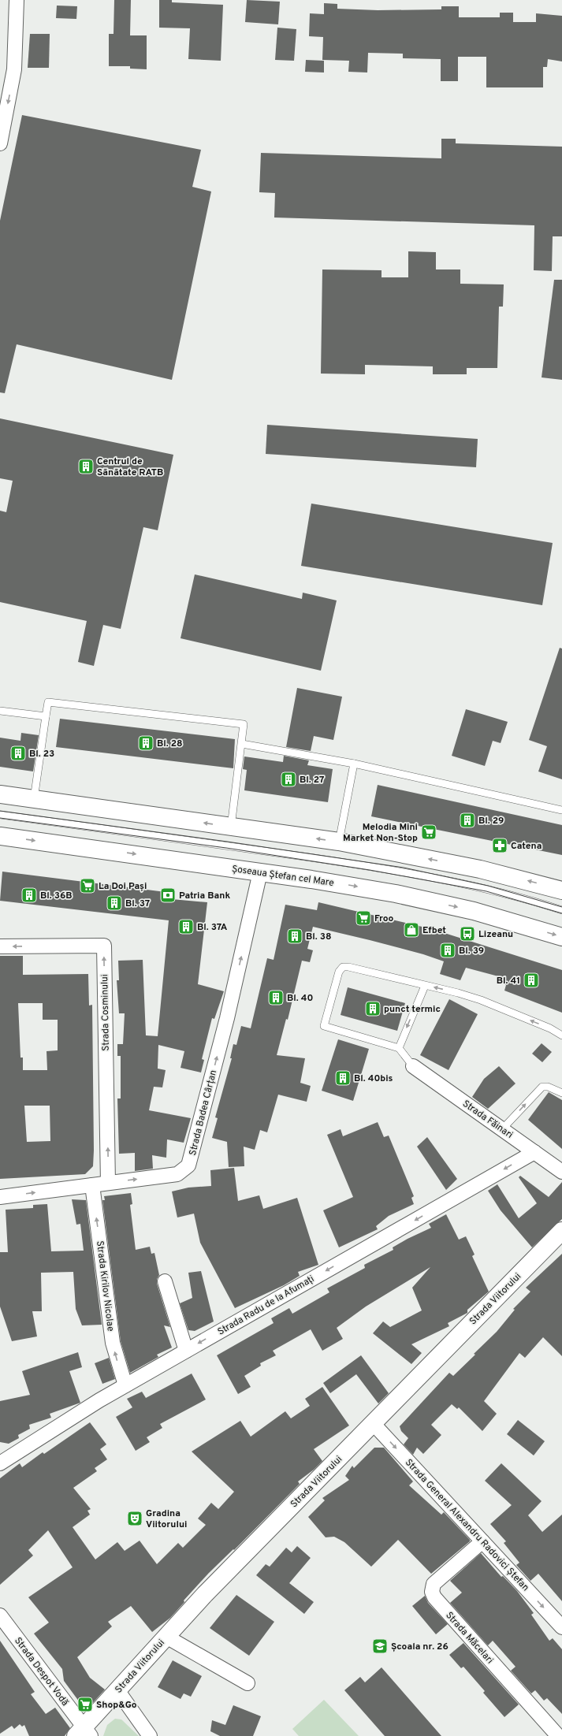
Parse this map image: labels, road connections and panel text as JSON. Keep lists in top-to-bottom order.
{
  "streets": {
    "main road": ["Șoseaua Ștefan cel Mare", "Strada Viitorului"],
    "street": [
      "Strada Cosminului",
      "Strada Badea Cârțan",
      "Strada Făinari",
      "Strada Kirilov Nicolae",
      "Strada Radu de la Afumați",
      "Strada General Alexandru Radovici Ștefan",
      "Strada Măcelari",
      "Strada Despot Vodă"
    ]
  },
  "crossings": [
    ["Șoseaua Ștefan cel Mare", "Strada Badea Cârțan"],
    ["Strada Cosminului", "Strada Badea Cârțan"],
    ["Strada Badea Cârțan", "Strada Kirilov Nicolae"],
    ["Strada Făinari", "Strada Radu de la Afumați"],
    ["Strada Kirilov Nicolae", "Strada Radu de la Afumați"],
    ["Strada Viitorului", "Strada General Alexandru Radovici Ștefan"],
    ["Strada Viitorului", "Strada Despot Vodă"],
    ["Strada General Alexandru Radovici Ștefan", "Strada Măcelari"]
  ],
  "one_way": ["Strada Badea Cârțan", "Strada Radu de la Afumați", "Strada General Alexandru Radovici Ștefan"],
  "places": {
    "building": [
      "Centrul de Sănătate RATB",
      "Bl. 28",
      "Bl. 23",
      "Bl. 27",
      "Bl. 29",
      "Bl. 36B",
      "Bl. 37",
      "Bl. 37A",
      "Bl. 38",
      "Bl. 39",
      "Bl. 41",
      "Bl. 40",
      "punct termic",
      "Bl. 40bis"
    ],
    "supermarket": [
      "Melodia Mini Market Non-Stop",
      "La Doi Pași",
      "Froo",
      "Shop&Go"
    ],
    "pharmacy": ["Catena"],
    "bank": ["Patria Bank"],
    "shop": ["Efbet"],
    "bus stop": ["Lizeanu"],
    "theatre": ["Gradina Viitorului"],
    "school or university": ["Școala nr. 26"]
  }
}
